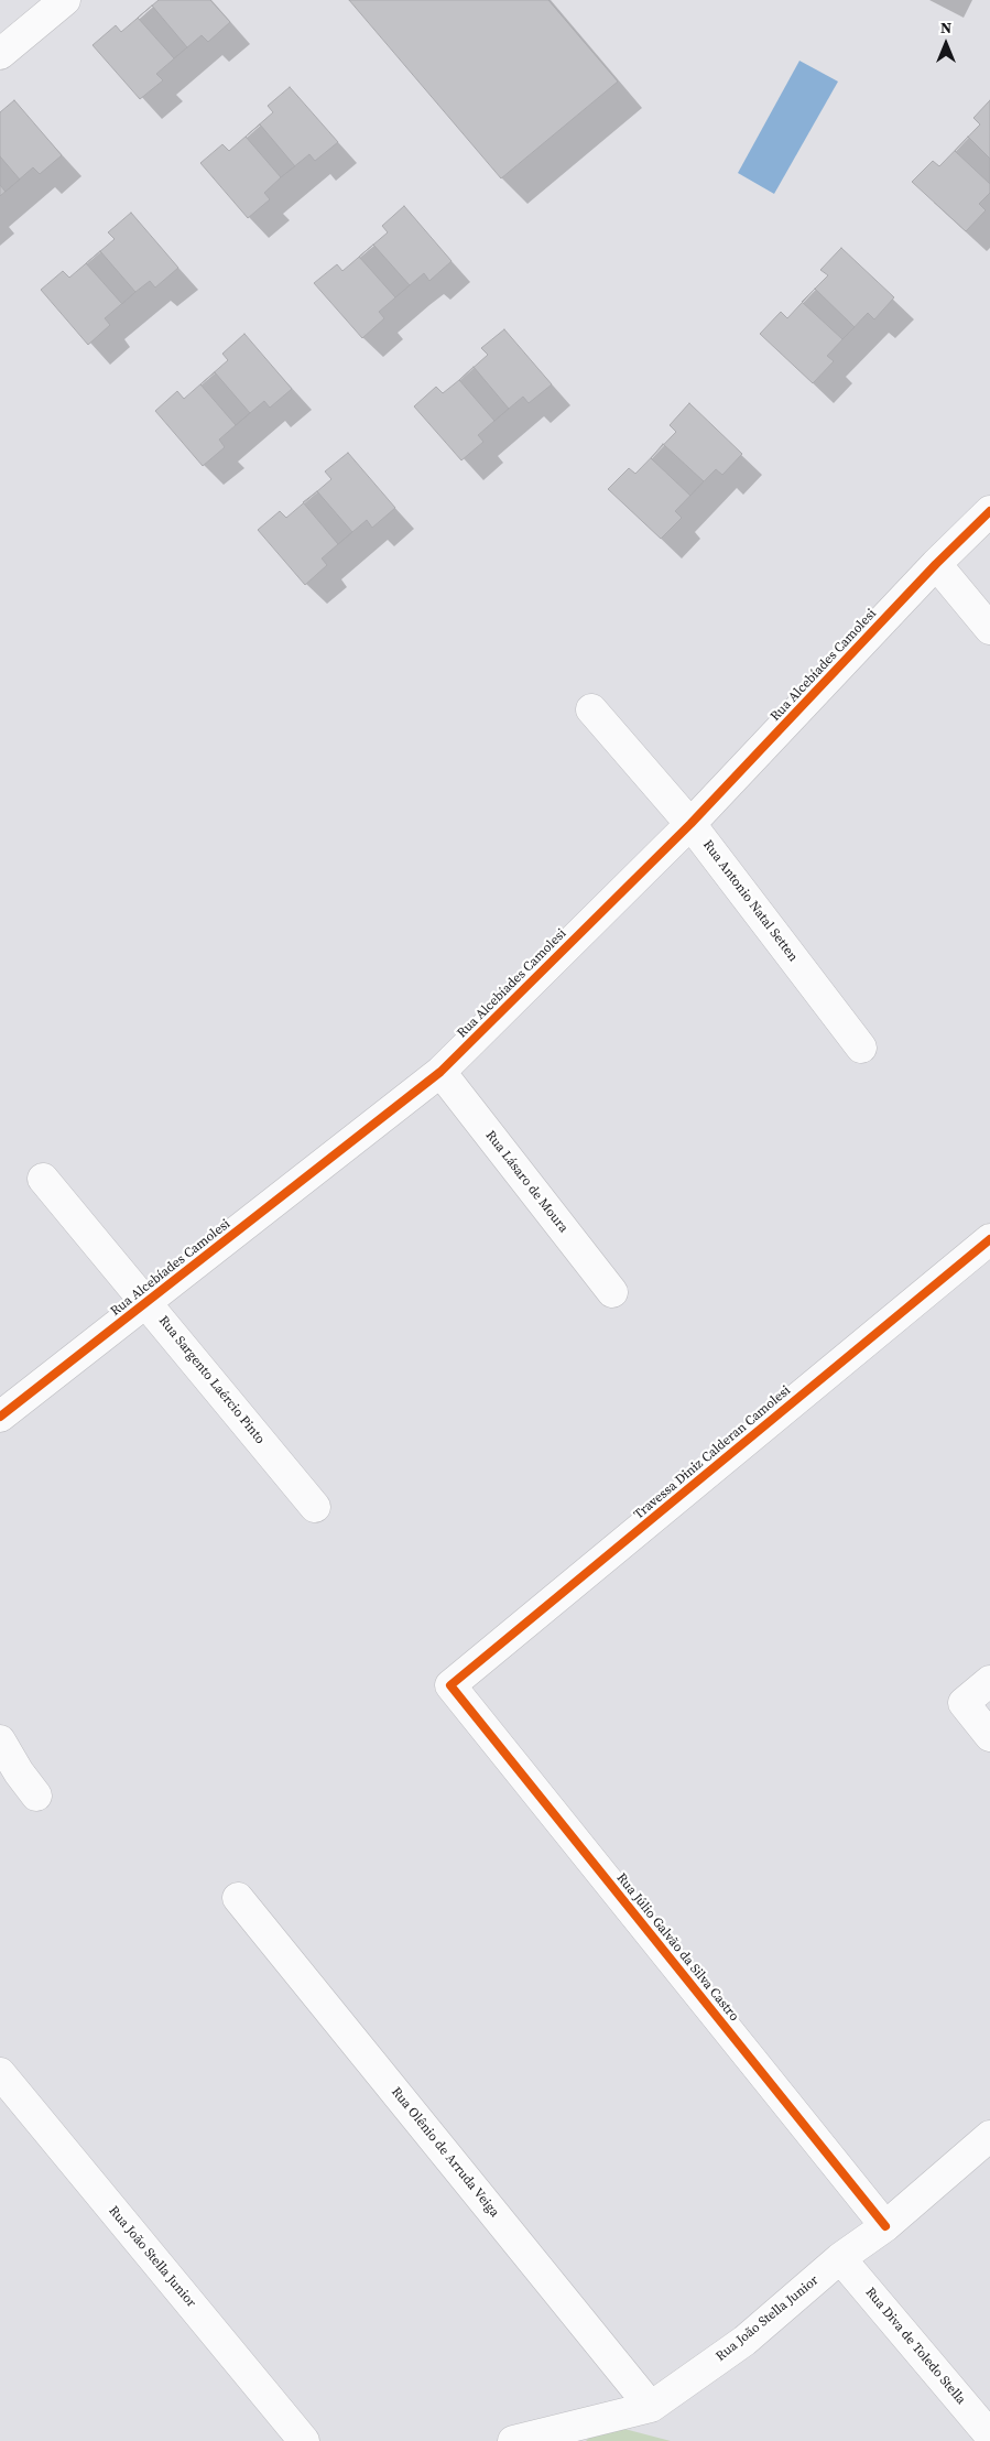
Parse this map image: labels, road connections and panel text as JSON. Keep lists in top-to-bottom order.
{
  "streets": {
    "street": [
      "Rua Alcebíades Camolesi",
      "Rua Antonio Natal Setten",
      "Rua Lásaro de Moura",
      "Rua Sargento Laércio Pinto",
      "Travessa Diniz Calderan Camolesi",
      "Rua Júlio Galvão da Silva Castro",
      "Rua Olênio de Arruda Veiga",
      "Rua João Stella Junior",
      "Rua Diva de Toledo Stella"
    ]
  },
  "crossings": [
    ["Rua Alcebíades Camolesi", "Rua Antonio Natal Setten"],
    ["Rua Alcebíades Camolesi", "Rua Lásaro de Moura"],
    ["Rua Alcebíades Camolesi", "Rua Sargento Laércio Pinto"],
    ["Travessa Diniz Calderan Camolesi", "Rua Júlio Galvão da Silva Castro"],
    ["Rua Júlio Galvão da Silva Castro", "Rua João Stella Junior"],
    ["Rua Olênio de Arruda Veiga", "Rua João Stella Junior"],
    ["Rua João Stella Junior", "Rua Diva de Toledo Stella"]
  ],
  "north": "top"
}
